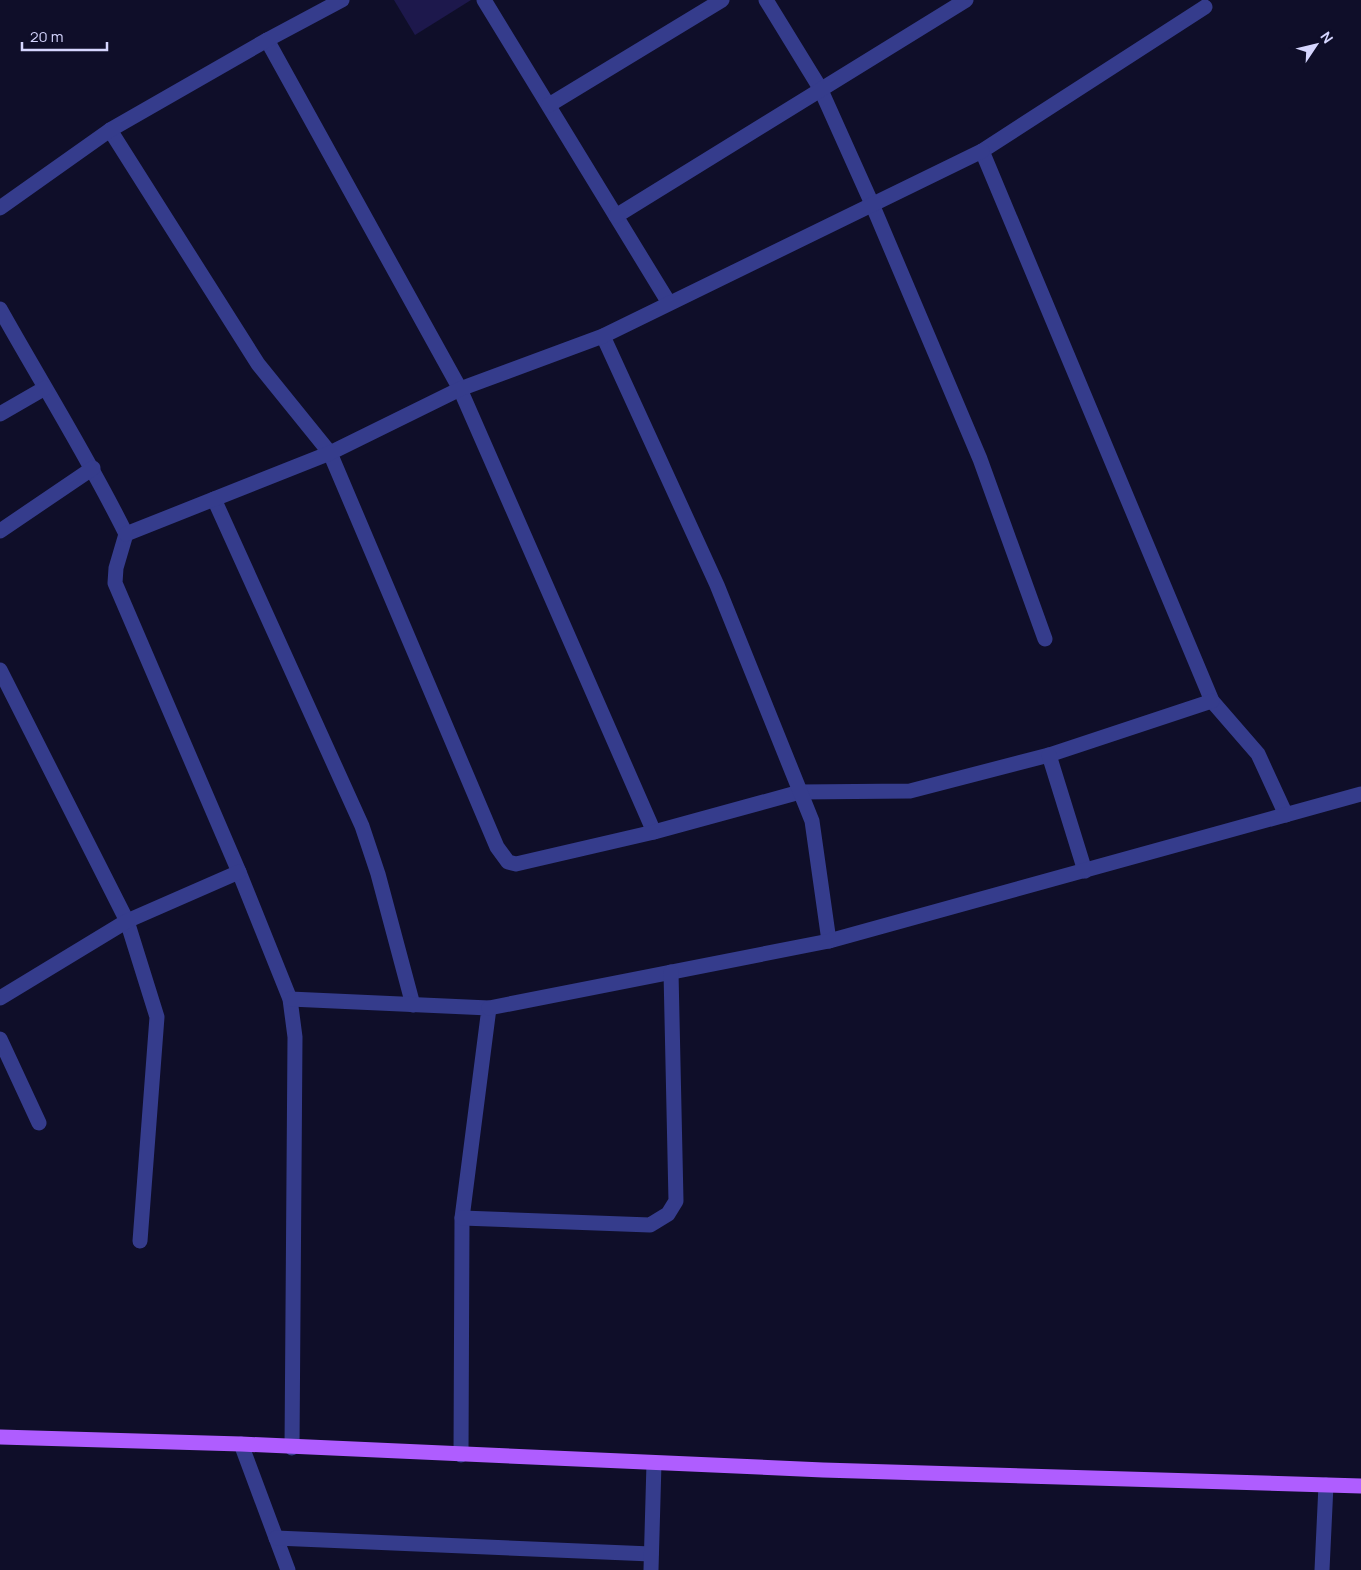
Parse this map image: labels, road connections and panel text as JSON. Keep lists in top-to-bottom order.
{
  "scale_bar": "20 m",
  "north": "top right"
}
